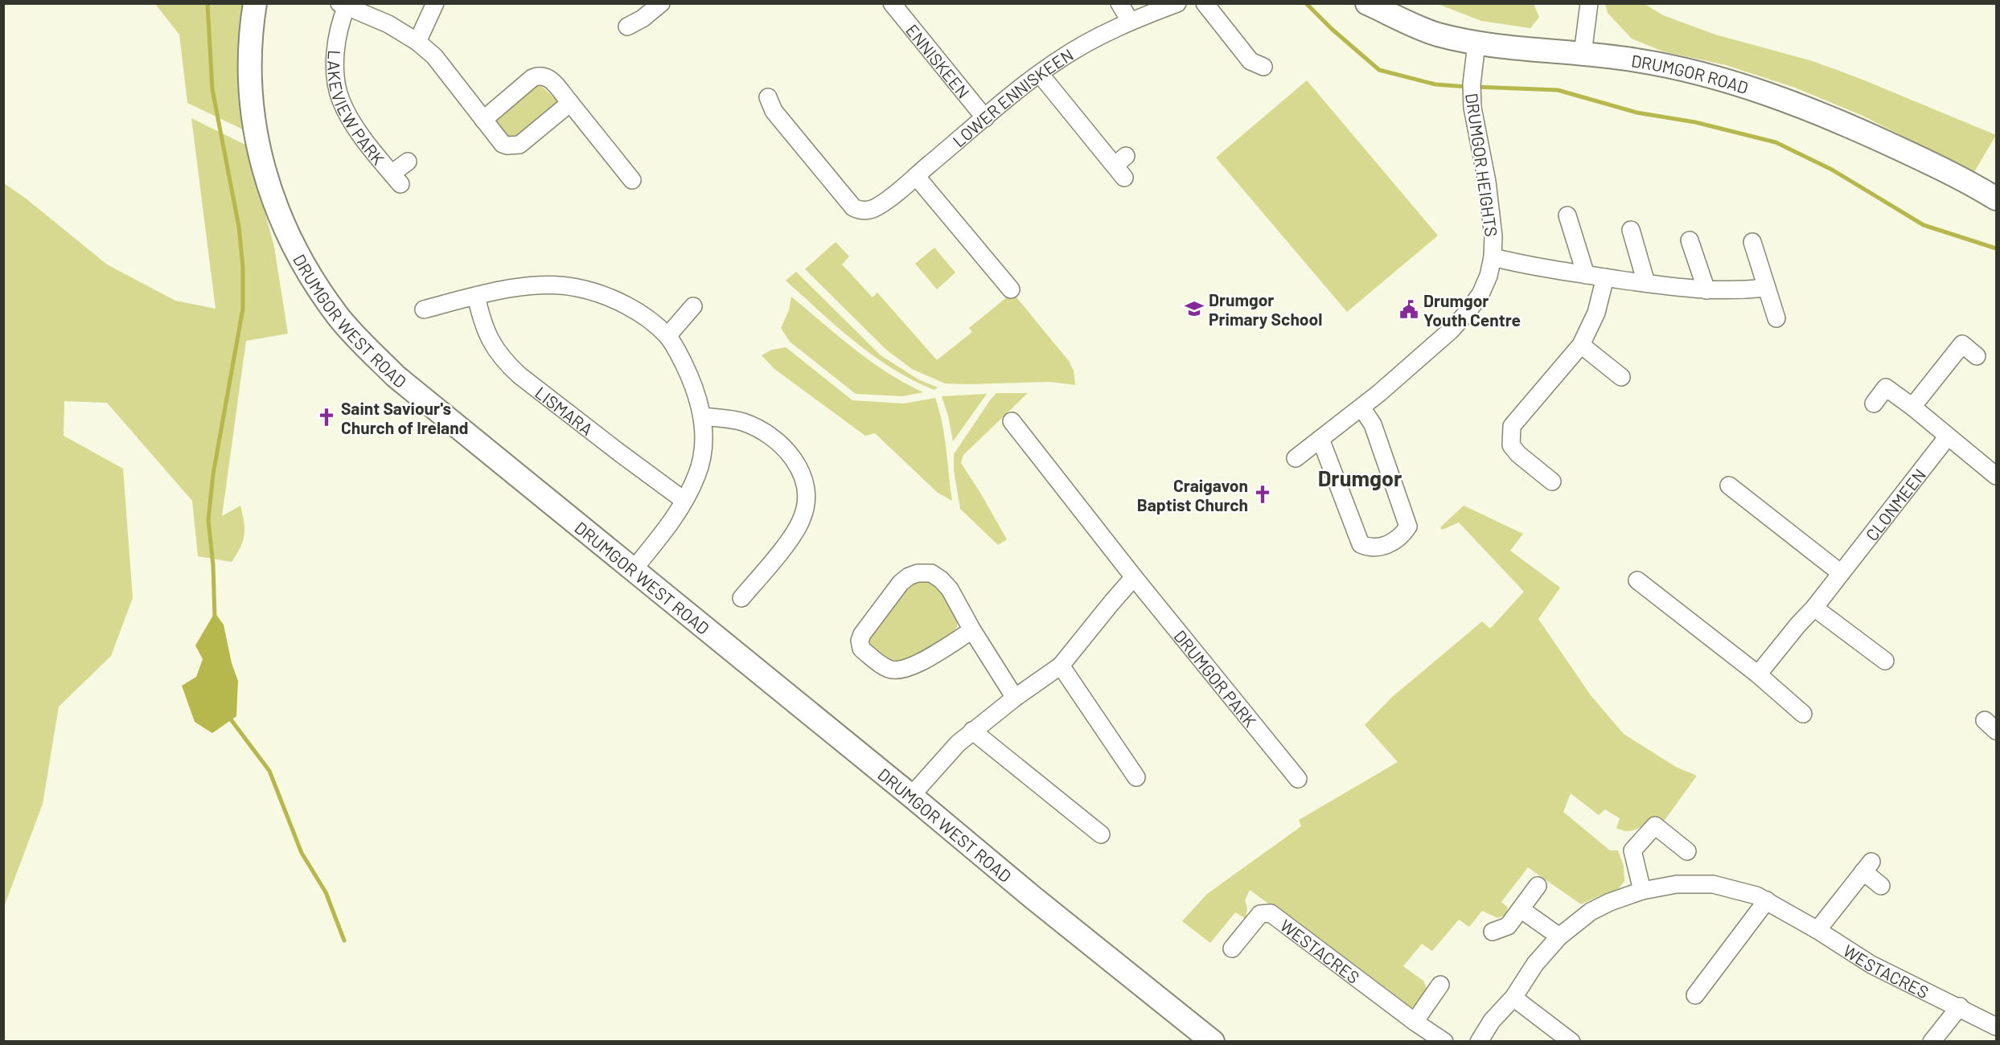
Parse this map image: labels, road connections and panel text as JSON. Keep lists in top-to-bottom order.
{
  "streets": {
    "street": [
      "ENNISKEEN",
      "DRUMGOR ROAD",
      "LOWER ENNISKEEN",
      "LAKEVIEW PARK",
      "DRUMGOR HEIGHTS",
      "DRUMGOR WEST ROAD",
      "LISMARA",
      "CLONMEEN",
      "DRUMGOR PARK",
      "WESTACRES"
    ]
  },
  "crossings": [
    ["ENNISKEEN", "LOWER ENNISKEEN"],
    ["DRUMGOR ROAD", "DRUMGOR HEIGHTS"]
  ],
  "districts": ["Drumgor"],
  "places": {
    "school or university": ["Drumgor Primary School"],
    "public building": ["Drumgor Youth Centre"],
    "church": ["Saint Saviour's Church of Ireland", "Craigavon Baptist Church"]
  }
}
